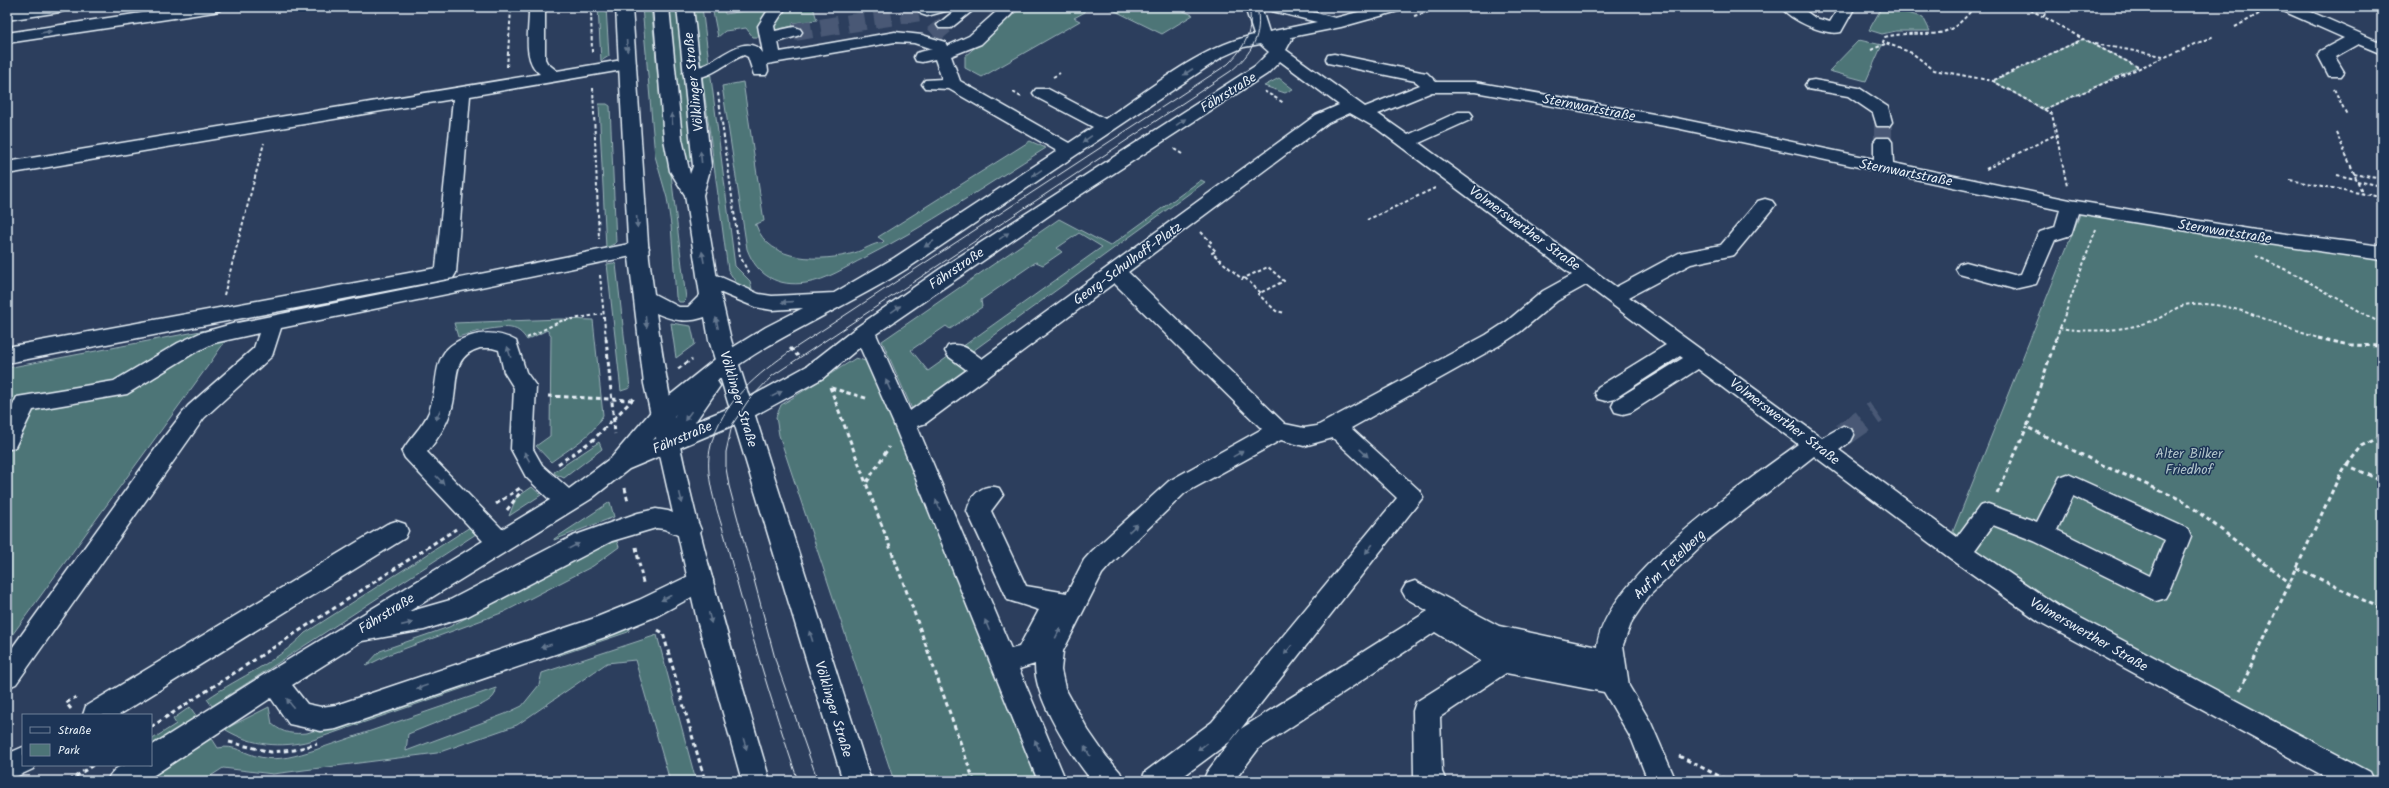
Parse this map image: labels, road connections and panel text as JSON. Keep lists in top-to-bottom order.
{
  "streets": {
    "street": [
      "Völklinger Straße",
      "Fährstraße",
      "Sternwartstraße",
      "Volmerswerther Straße",
      "Georg-Schulhoff-Platz",
      "Auf'm Tetelberg"
    ]
  },
  "crossings": [
    ["Völklinger Straße", "Fährstraße"],
    ["Fährstraße", "Volmerswerther Straße"],
    ["Sternwartstraße", "Volmerswerther Straße"],
    ["Sternwartstraße", "Georg-Schulhoff-Platz"],
    ["Volmerswerther Straße", "Georg-Schulhoff-Platz"],
    ["Volmerswerther Straße", "Auf'm Tetelberg"]
  ],
  "parks": ["Alter Bilker Friedhof"],
  "legend": ["Straße", "Park"]
}
